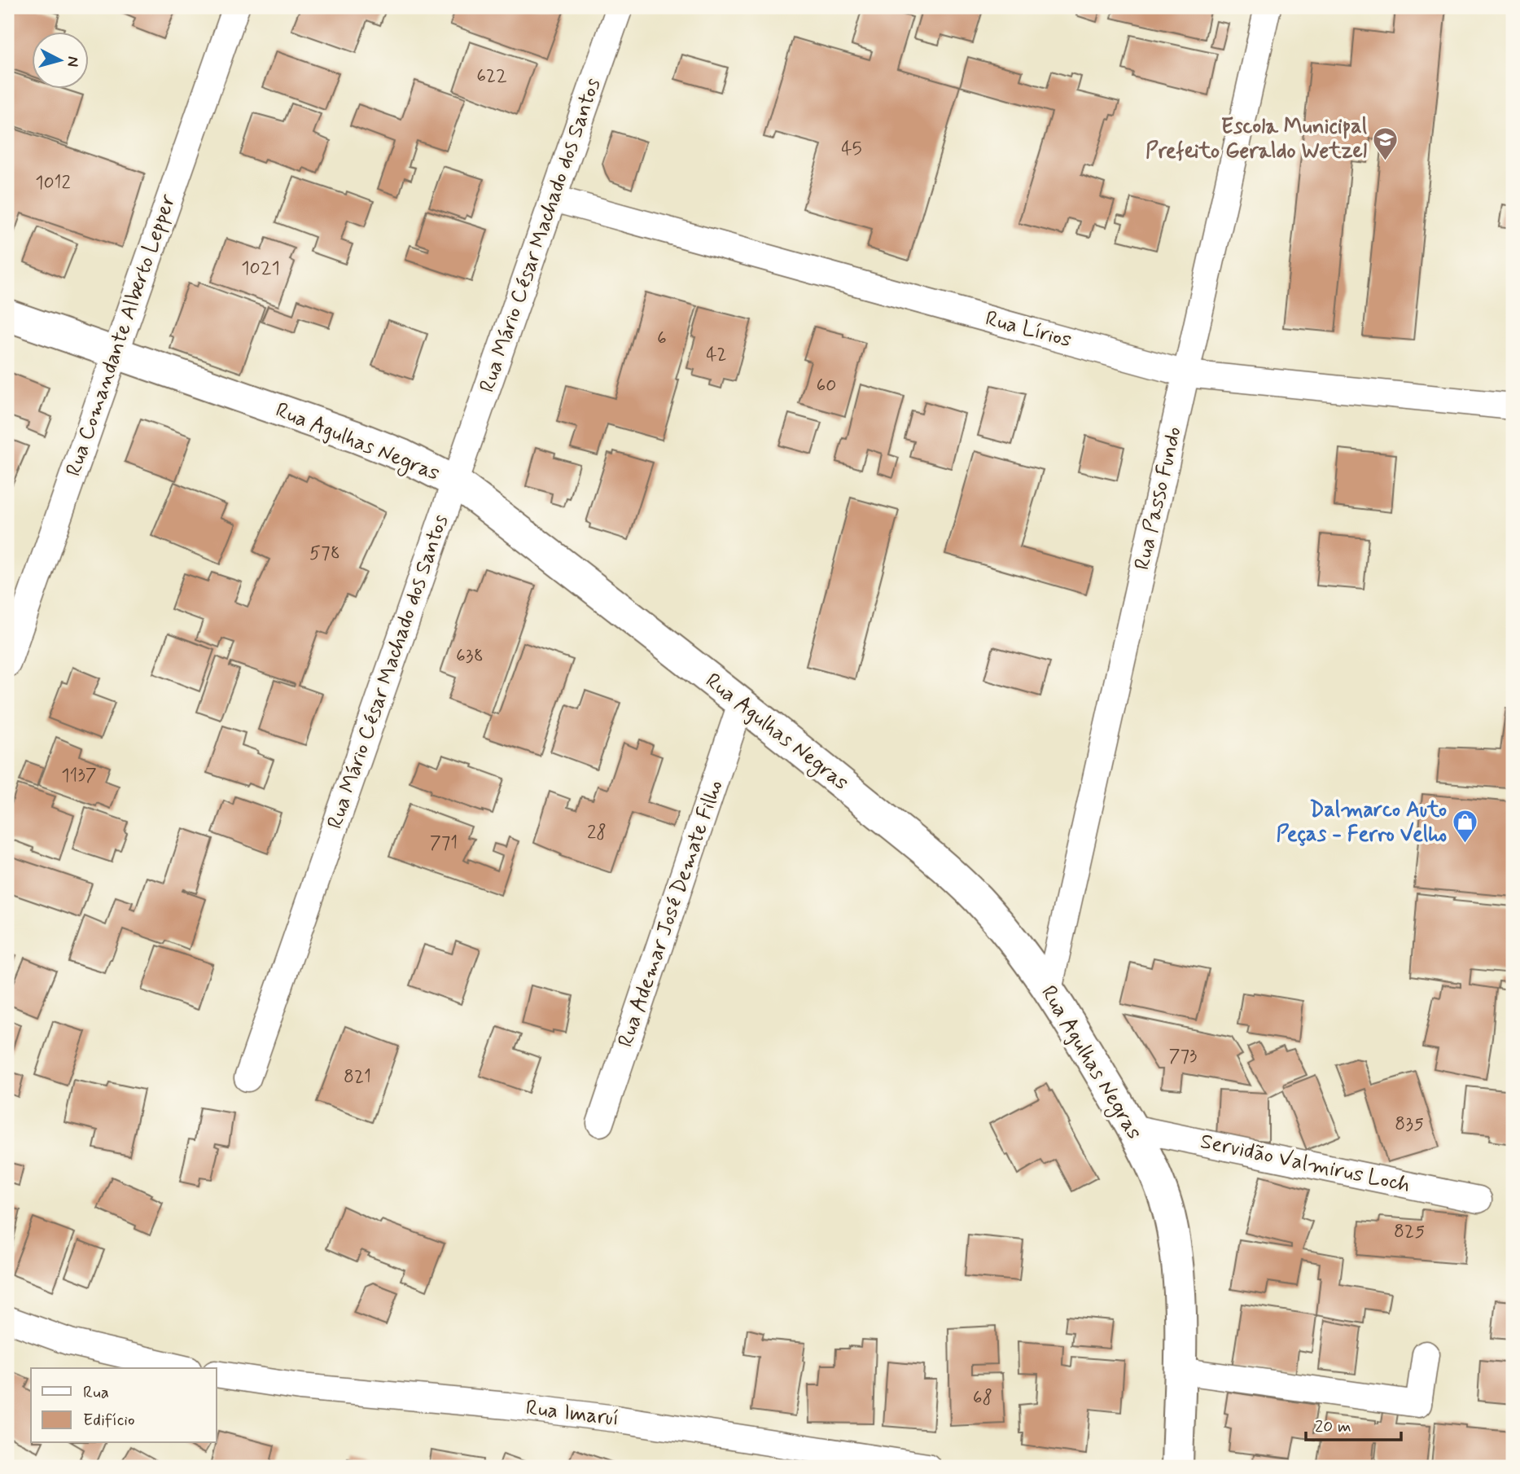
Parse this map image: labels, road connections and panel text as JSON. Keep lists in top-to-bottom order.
{
  "streets": {
    "street": [
      "Rua Mário César Machado dos Santos",
      "Rua Lírios",
      "Rua Comandante Alberto Lepper",
      "Rua Agulhas Negras",
      "Rua Passo Fundo",
      "Rua Ademar José Demate Filho",
      "Servidão Valmirus Loch",
      "Rua Imaruí"
    ]
  },
  "crossings": [
    ["Rua Mário César Machado dos Santos", "Rua Lírios"],
    ["Rua Mário César Machado dos Santos", "Rua Agulhas Negras"],
    ["Rua Lírios", "Rua Passo Fundo"],
    ["Rua Comandante Alberto Lepper", "Rua Agulhas Negras"],
    ["Rua Agulhas Negras", "Rua Passo Fundo"],
    ["Rua Agulhas Negras", "Rua Ademar José Demate Filho"],
    ["Rua Agulhas Negras", "Servidão Valmirus Loch"]
  ],
  "places": {
    "school or university": ["Escola Municipal Prefeito Geraldo Wetzel"],
    "shop": ["Dalmarco Auto Peças - Ferro Velho"]
  },
  "house_numbers": [
    "622",
    "45",
    "1012",
    "1021",
    "6",
    "42",
    "60",
    "578",
    "638",
    "1137",
    "28",
    "771",
    "773",
    "821",
    "835",
    "825",
    "68"
  ],
  "legend": ["Rua", "Edifício"],
  "scale_bar": "20 m",
  "north": "right"
}
